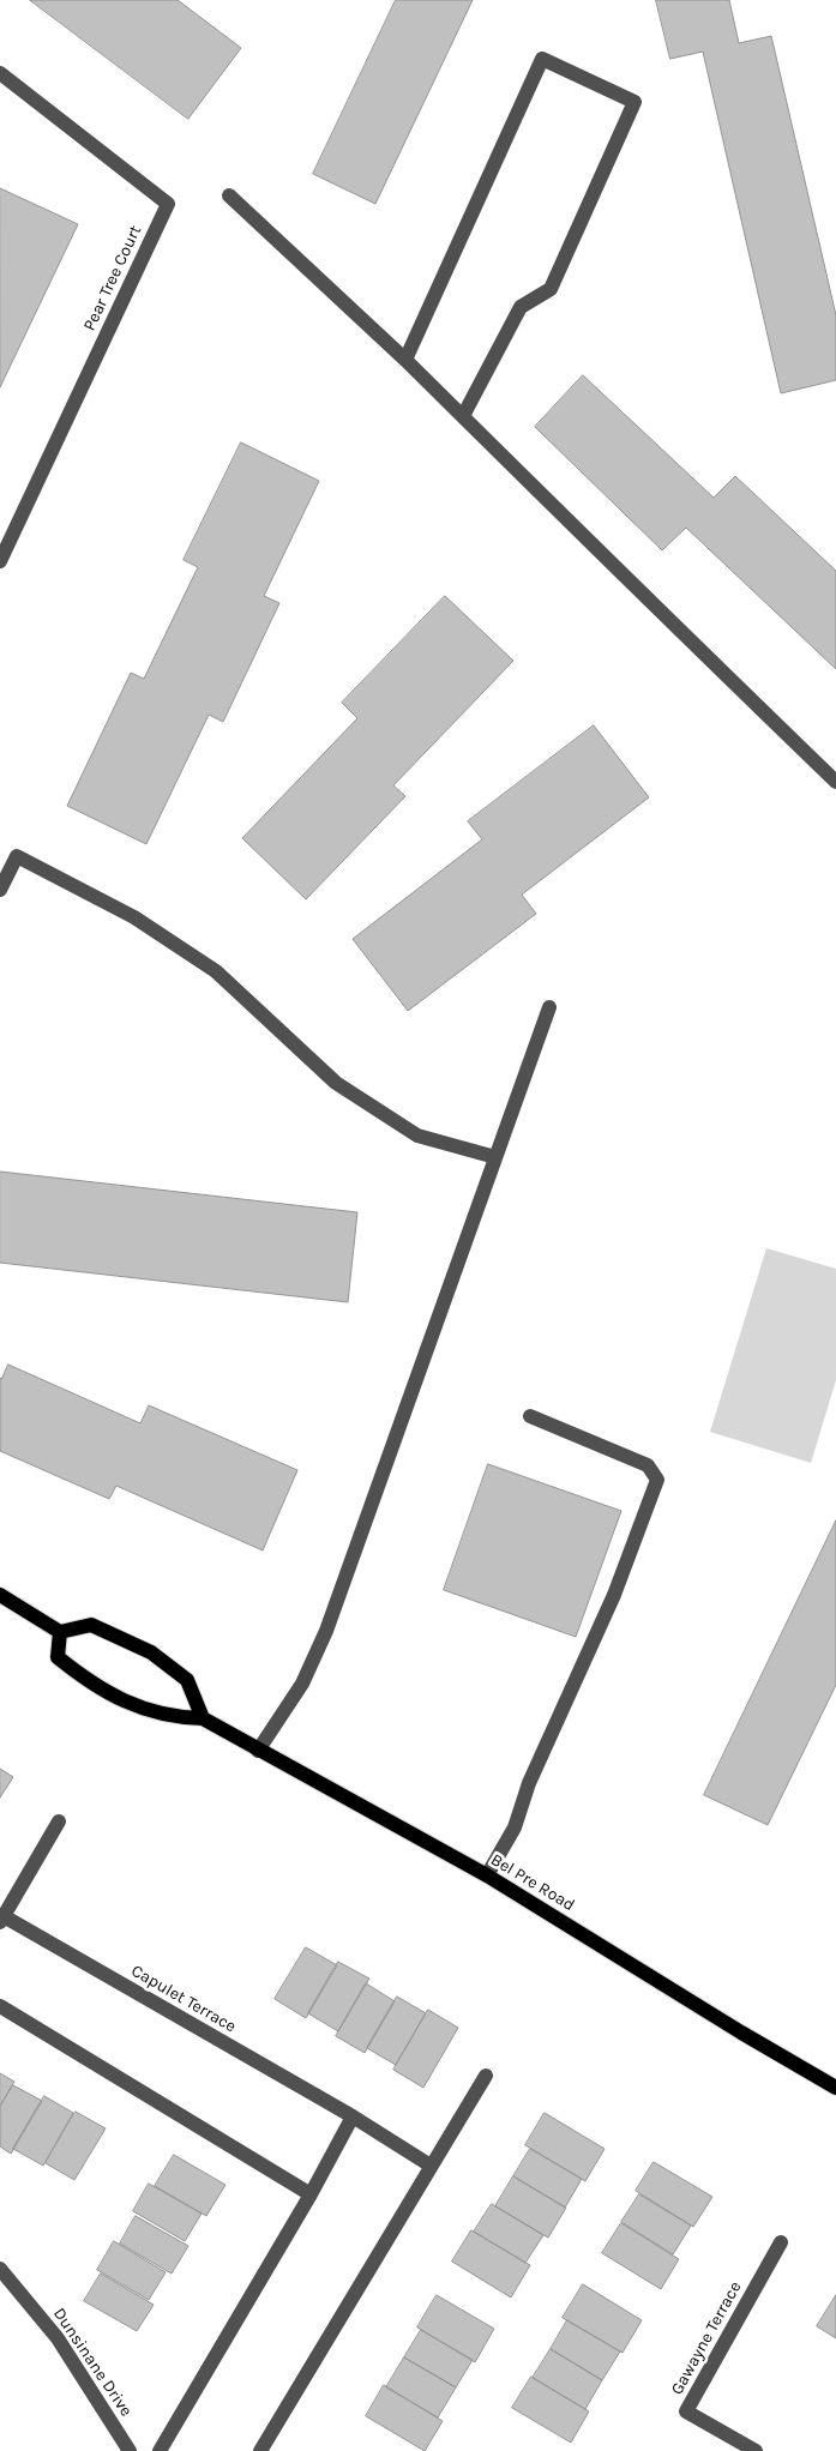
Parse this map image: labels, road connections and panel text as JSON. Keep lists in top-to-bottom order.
{
  "streets": {
    "main road": ["Bel Pre Road"],
    "street": [
      "Pear Tree Court",
      "Capulet Terrace",
      "Gawayne Terrace",
      "Dunsinane Drive"
    ]
  }
}
